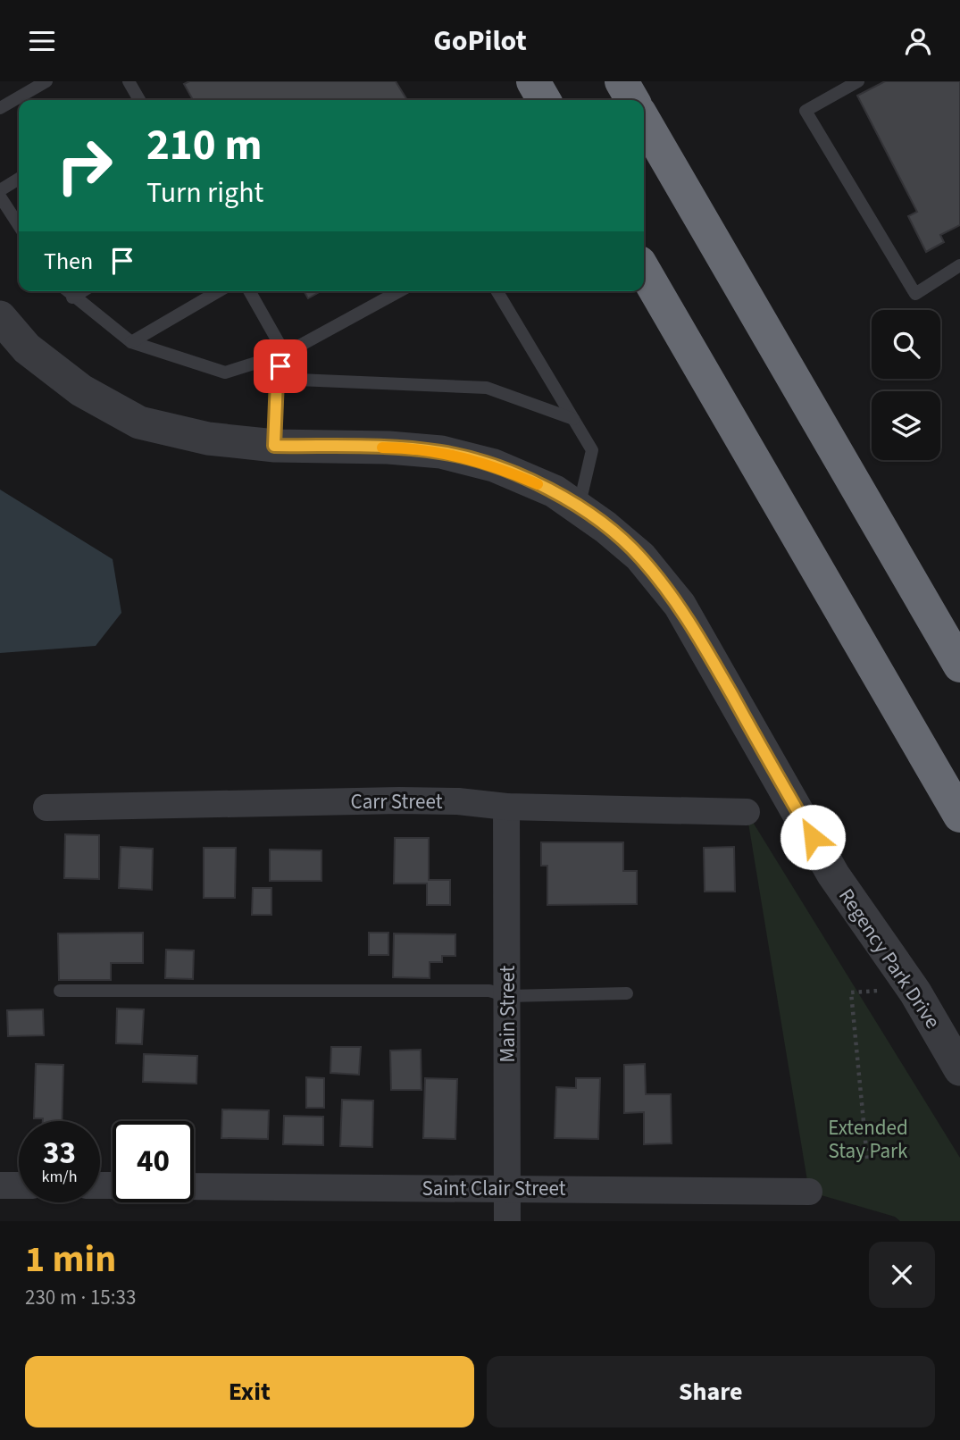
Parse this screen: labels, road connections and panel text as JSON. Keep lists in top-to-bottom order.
{
  "streets": {
    "street": [
      "Carr Street",
      "Regency Park Drive",
      "Main Street",
      "Saint Clair Street"
    ]
  },
  "crossings": [
    ["Carr Street", "Main Street"],
    ["Main Street", "Saint Clair Street"]
  ],
  "parks": ["Extended Stay Park"],
  "page": {
    "header": "GoPilot",
    "turn": ["210 m", "Turn right"],
    "then": "Then",
    "speed": "33 km/h",
    "limit": "40",
    "heading": ["1 min", "230 m · 15:33"],
    "buttons": ["Exit", "Share"]
  }
}
